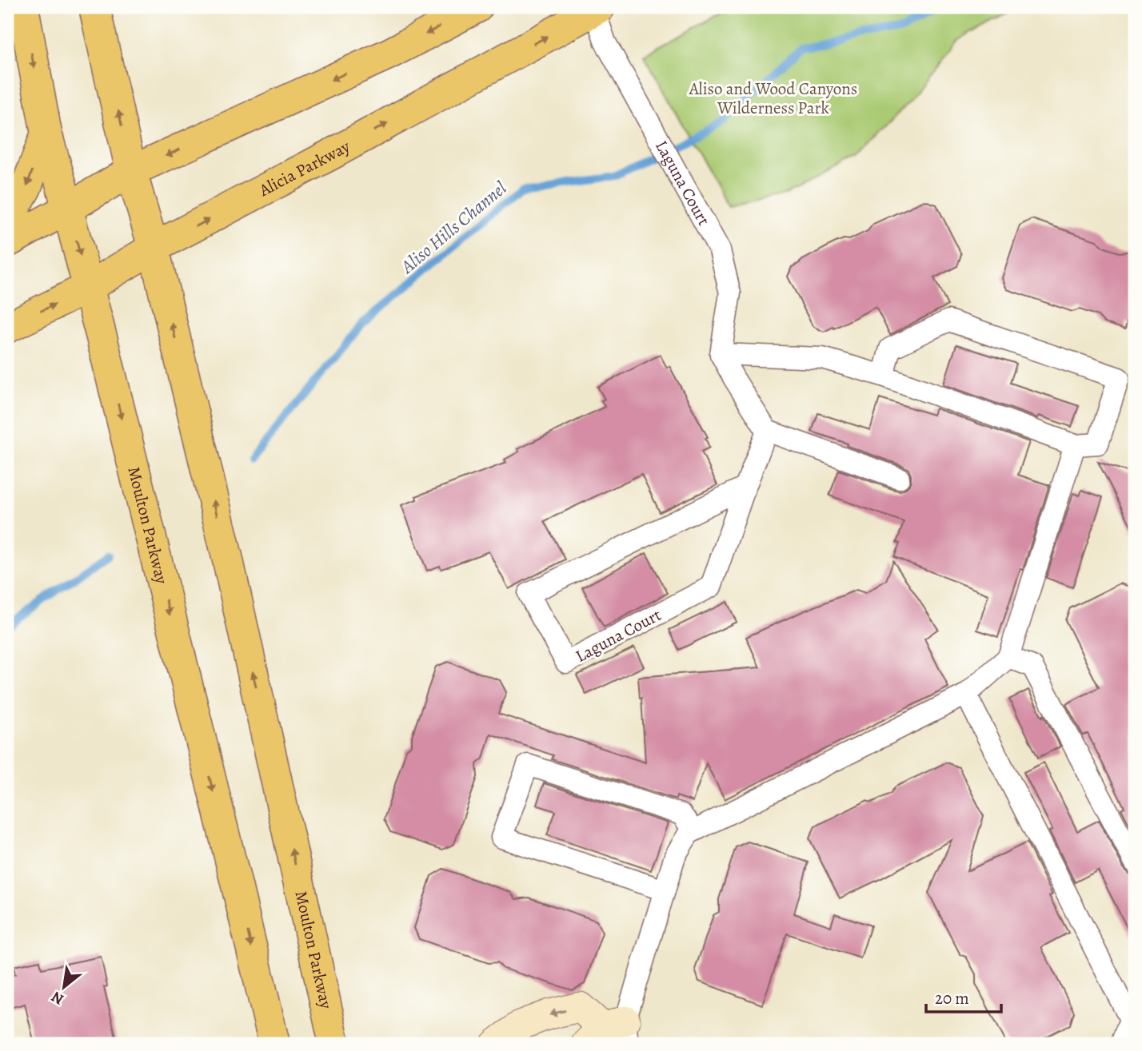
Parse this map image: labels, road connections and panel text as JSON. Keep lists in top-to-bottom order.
{
  "streets": {
    "main road": ["Alicia Parkway", "Moulton Parkway"],
    "street": ["Laguna Court"]
  },
  "crossings": [
    ["Alicia Parkway", "Laguna Court"],
    ["Alicia Parkway", "Moulton Parkway"]
  ],
  "water": ["Aliso Hills Channel"],
  "parks": ["Aliso and Wood Canyons Wilderness Park"],
  "scale_bar": "20 m",
  "north": "bottom left"
}
